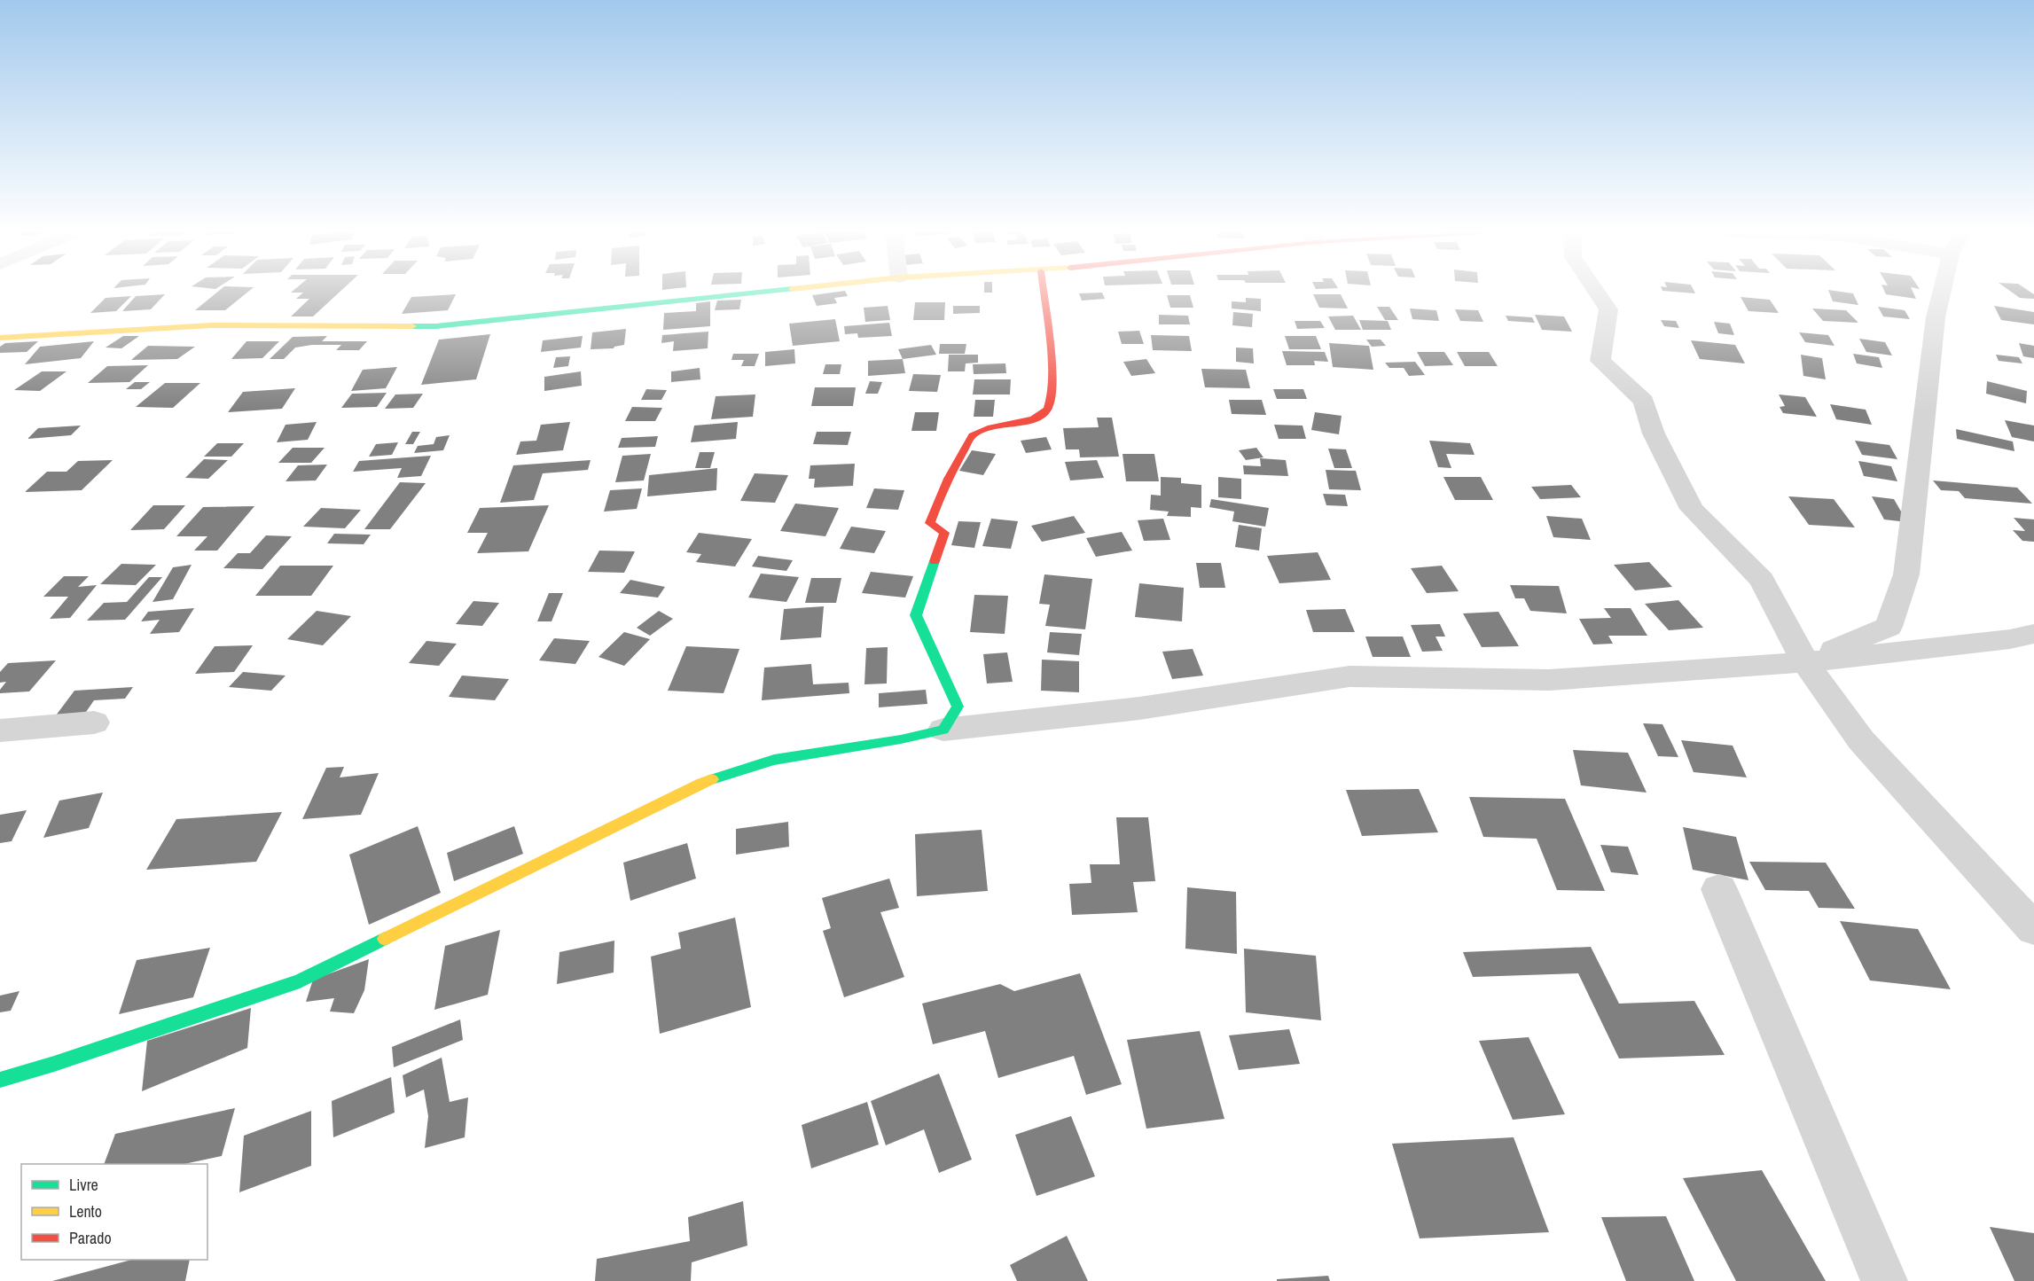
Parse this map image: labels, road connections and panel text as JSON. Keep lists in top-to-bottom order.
{
  "legend": ["Livre", "Lento", "Parado"]
}
